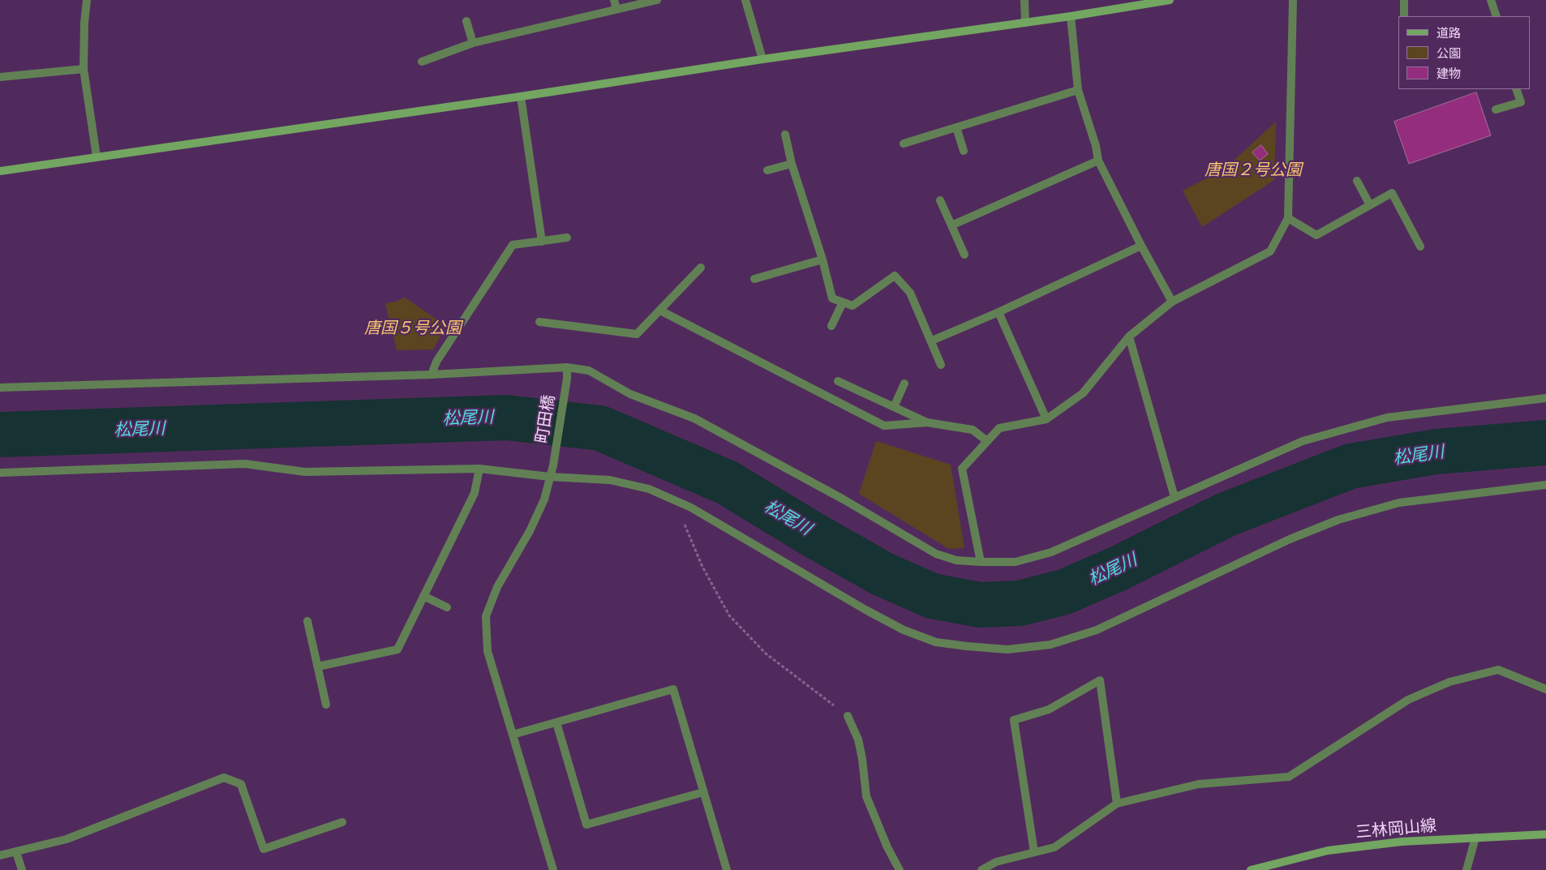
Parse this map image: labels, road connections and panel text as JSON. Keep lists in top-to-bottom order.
{
  "streets": {
    "street": ["町田橋", "三林岡山線"]
  },
  "water": ["松尾川"],
  "parks": ["唐国２号公園", "唐国５号公園"],
  "legend": ["道路", "公園", "建物"]
}
